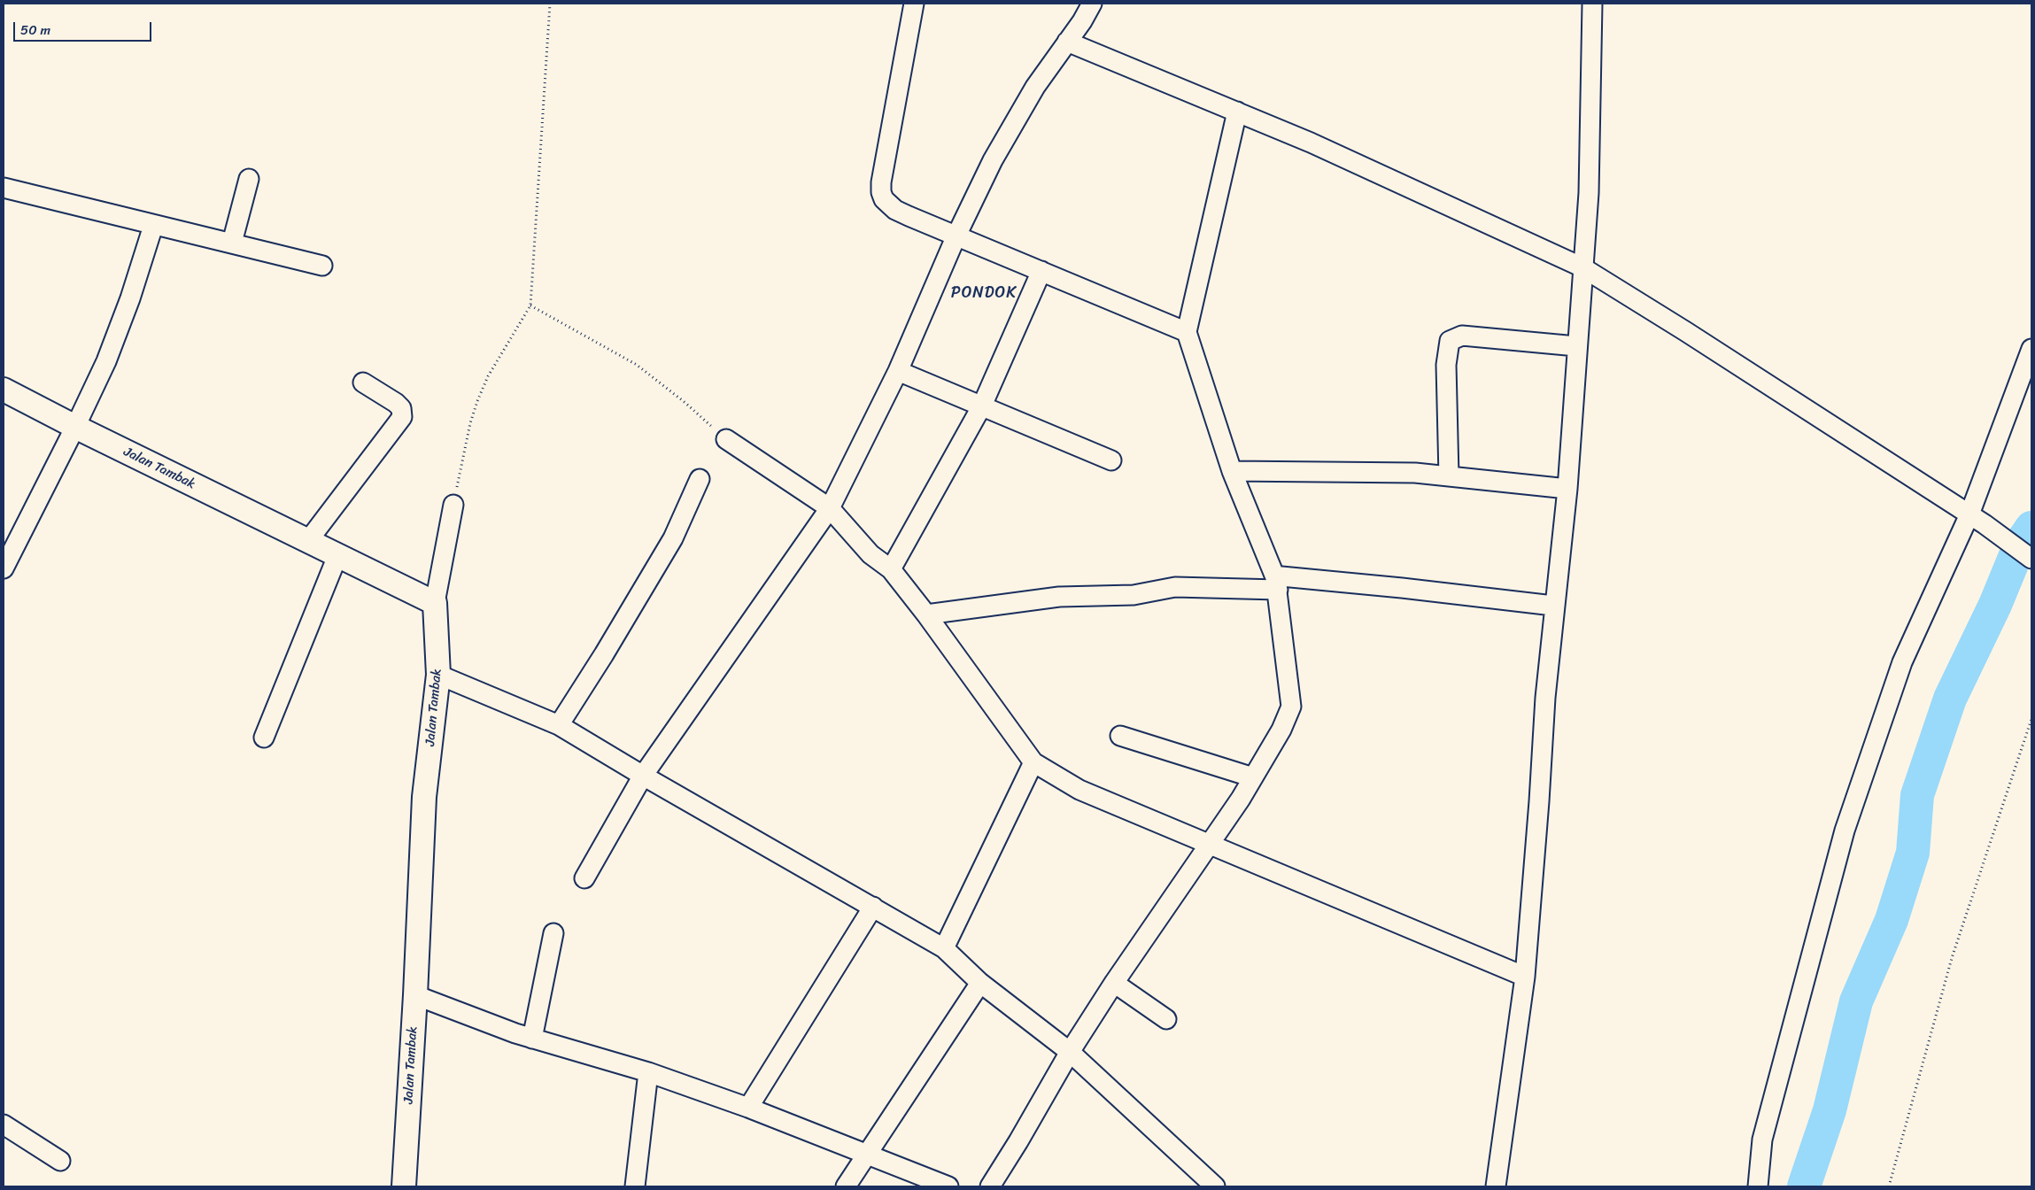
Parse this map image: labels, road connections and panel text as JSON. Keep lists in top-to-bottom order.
{
  "streets": {
    "street": ["Jalan Tambak"]
  },
  "districts": ["PONDOK"],
  "scale_bar": "50 m"
}
